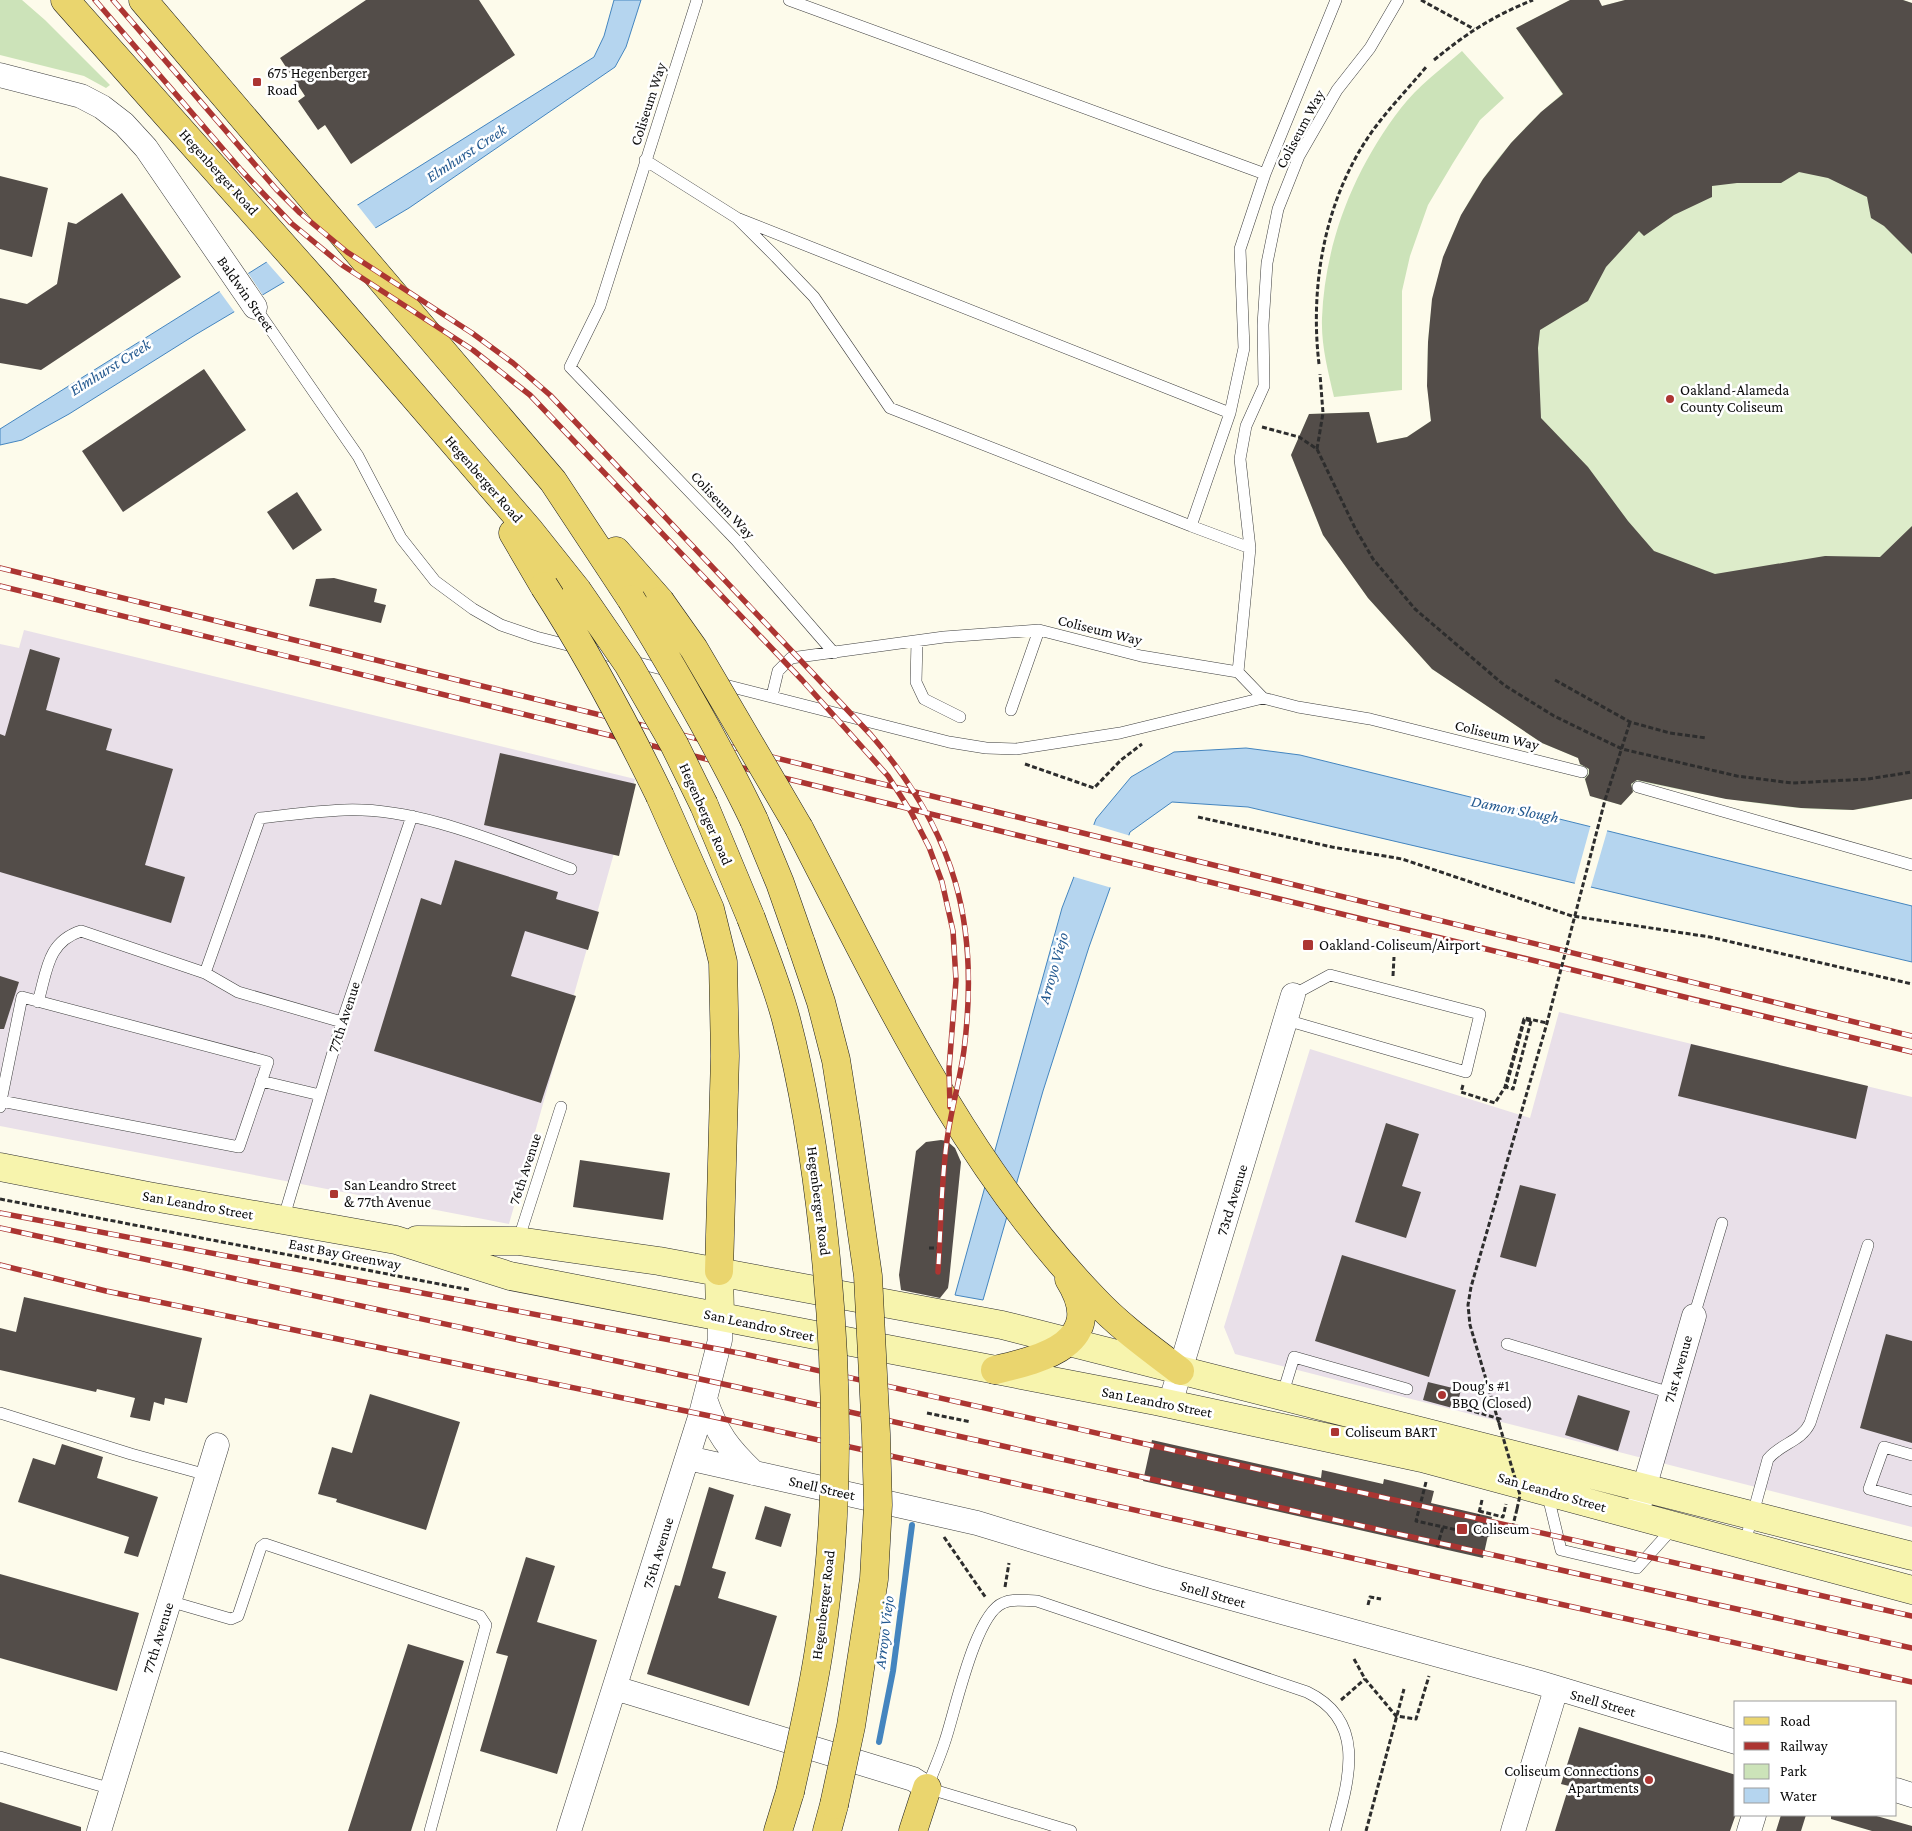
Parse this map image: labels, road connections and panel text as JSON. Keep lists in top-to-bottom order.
{
  "streets": {
    "main road": ["Hegenberger Road", "San Leandro Street", "75th Avenue"],
    "street": [
      "Baldwin Street",
      "77th Avenue",
      "73rd Avenue",
      "71st Avenue",
      "Snell Street"
    ],
    "lane": ["Coliseum Way", "76th Avenue"],
    "path": ["East Bay Greenway"]
  },
  "crossings": [
    ["Coliseum Way", "Baldwin Street"],
    ["77th Avenue", "San Leandro Street"],
    ["76th Avenue", "San Leandro Street"],
    ["73rd Avenue", "San Leandro Street"],
    ["San Leandro Street", "71st Avenue"],
    ["San Leandro Street", "75th Avenue"],
    ["Snell Street", "75th Avenue"]
  ],
  "water": ["Elmhurst Creek", "Damon Slough", "Arroyo Viejo"],
  "places": {
    "transit": [
      "675 Hegenberger Road",
      "Oakland-Coliseum/Airport",
      "San Leandro Street & 77th Avenue",
      "Coliseum BART",
      "Coliseum"
    ],
    "other": ["Oakland-Alameda County Coliseum", "Doug's #1 BBQ (Closed)", "Coliseum Connections Apartments"]
  },
  "legend": [
    "Road",
    "Railway",
    "Park",
    "Water"
  ]
}
